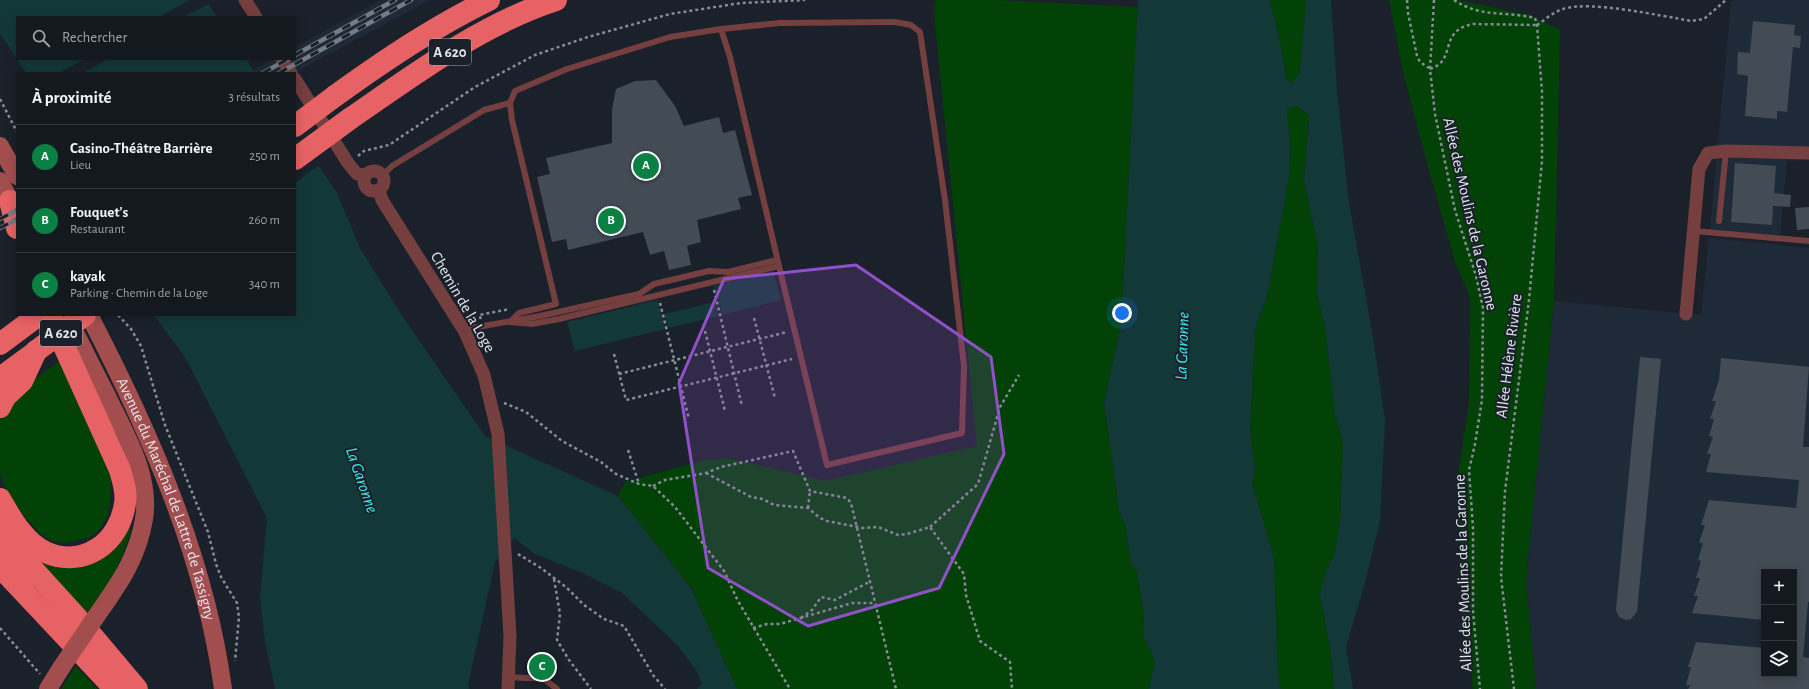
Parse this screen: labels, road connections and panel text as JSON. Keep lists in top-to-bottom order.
{
  "streets": {
    "highway": ["A 620"],
    "main road": ["Avenue du Maréchal de Lattre de Tassigny"],
    "street": ["Chemin de la Loge"],
    "path": ["Allée des Moulins de la Garonne", "Allée Hélène Rivière"]
  },
  "water": ["La Garonne"],
  "page": {
    "search": "Rechercher",
    "heading": ["À proximité", "3 résultats"],
    "list": [
      {
        "mark": "A",
        "name": "Casino-Théâtre Barrière",
        "note": "Lieu",
        "value": "250 m"
      },
      {
        "mark": "B",
        "name": "Fouquet's",
        "note": "Restaurant",
        "value": "260 m"
      },
      {
        "mark": "C",
        "name": "kayak",
        "note": "Parking · Chemin de la Loge",
        "value": "340 m"
      }
    ],
    "pins": ["A", "B", "C"],
    "map_buttons": ["+", "−"]
  }
}
